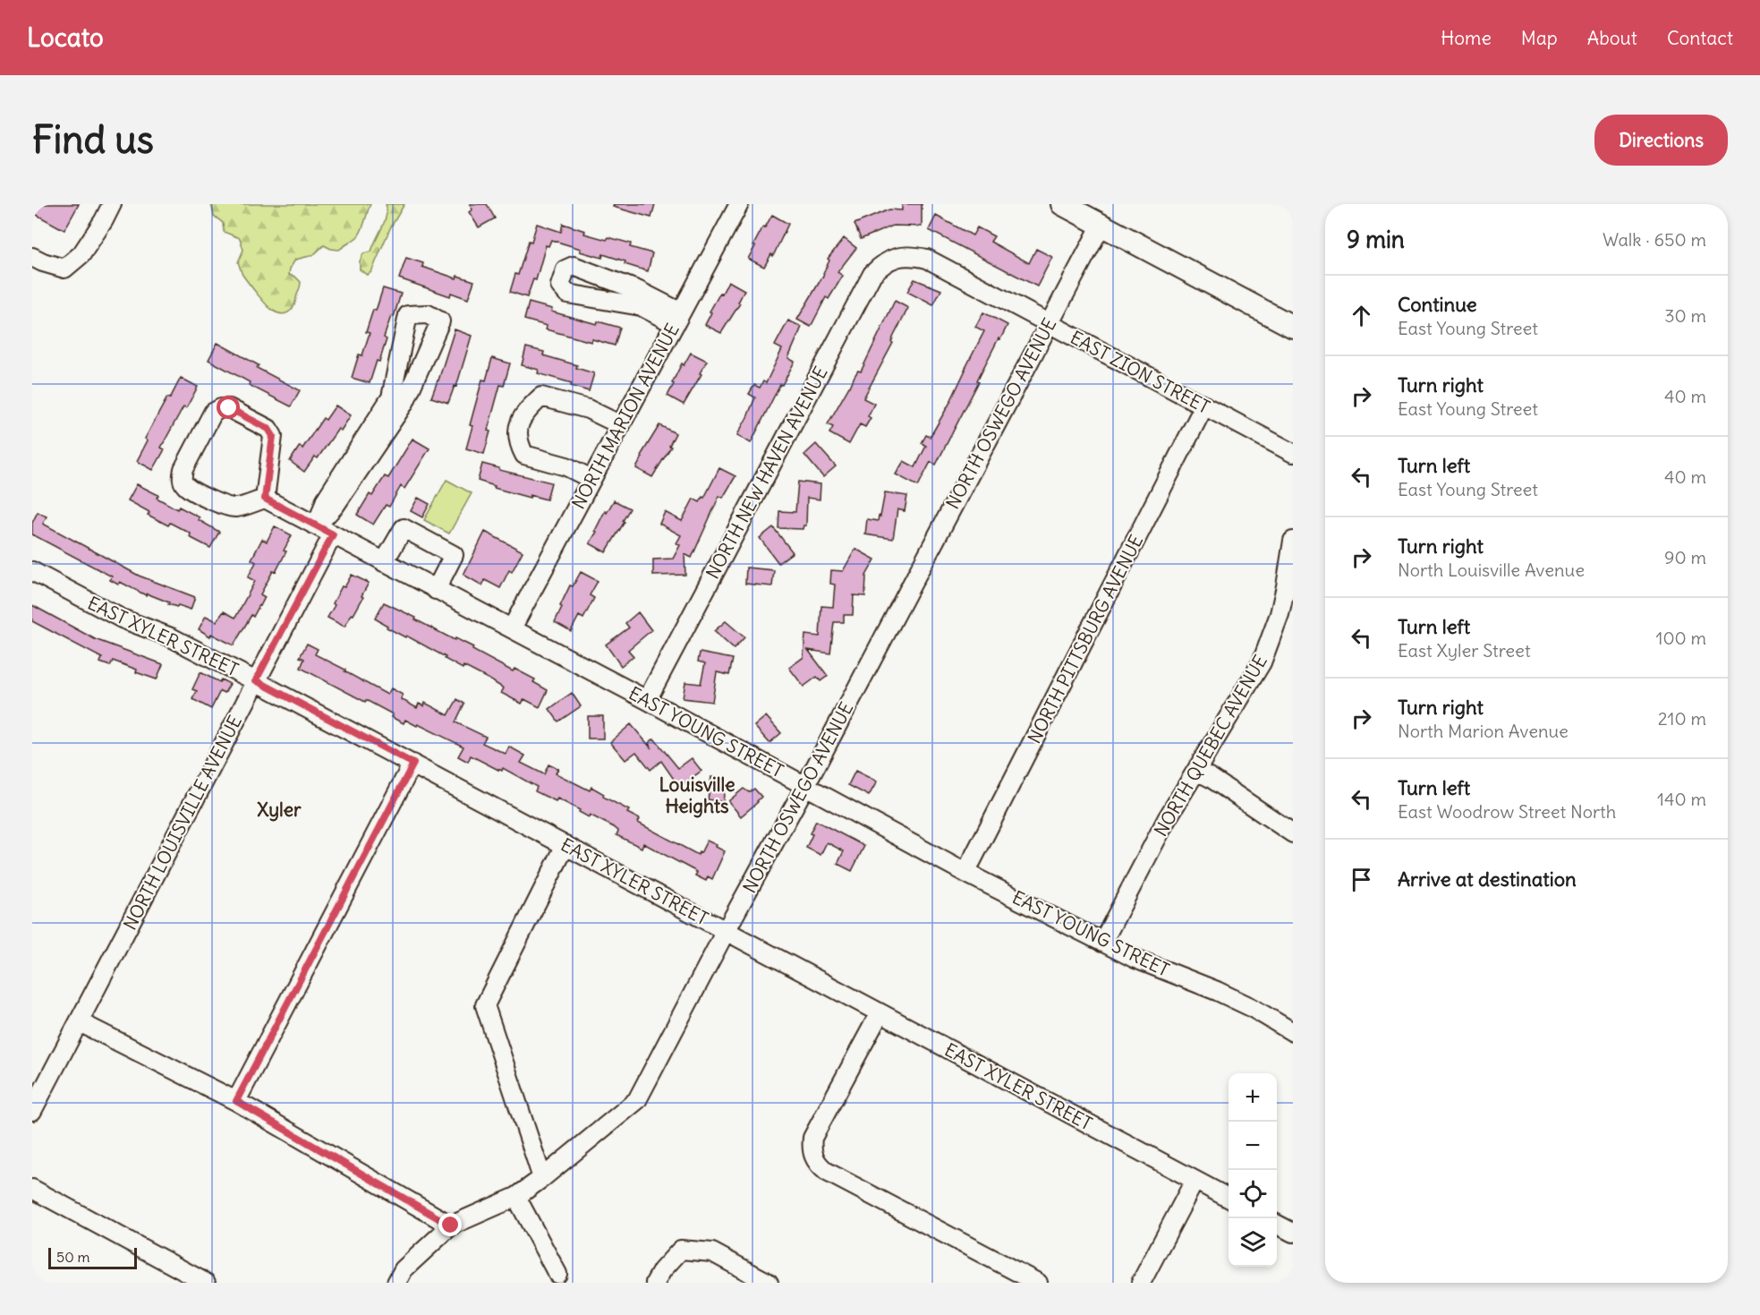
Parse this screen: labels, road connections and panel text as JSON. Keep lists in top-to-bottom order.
{
  "streets": {
    "street": [
      "EAST ZION STREET",
      "NORTH OSWEGO AVENUE",
      "NORTH MARION AVENUE",
      "NORTH NEW HAVEN AVENUE",
      "EAST XYLER STREET",
      "NORTH PITTSBURG AVENUE",
      "EAST YOUNG STREET",
      "NORTH QUEBEC AVENUE",
      "NORTH LOUISVILLE AVENUE"
    ]
  },
  "crossings": [
    ["EAST ZION STREET", "NORTH OSWEGO AVENUE"],
    ["EAST ZION STREET", "NORTH NEW HAVEN AVENUE"],
    ["EAST ZION STREET", "NORTH PITTSBURG AVENUE"],
    ["NORTH OSWEGO AVENUE", "EAST XYLER STREET"],
    ["NORTH OSWEGO AVENUE", "EAST YOUNG STREET"],
    ["NORTH MARION AVENUE", "EAST YOUNG STREET"],
    ["NORTH NEW HAVEN AVENUE", "EAST YOUNG STREET"],
    ["EAST XYLER STREET", "NORTH LOUISVILLE AVENUE"],
    ["NORTH PITTSBURG AVENUE", "EAST YOUNG STREET"],
    ["EAST YOUNG STREET", "NORTH QUEBEC AVENUE"],
    ["EAST YOUNG STREET", "NORTH LOUISVILLE AVENUE"]
  ],
  "districts": ["Louisville Heights", "Xyler"],
  "scale_bar": "50 m",
  "page": {
    "header": "Locato",
    "nav": [
      "Home",
      "Map",
      "About",
      "Contact"
    ],
    "buttons": "Directions",
    "title": "Find us",
    "heading": ["9 min", "Walk · 650 m"],
    "list": [
      ["Continue", "East Young Street", "30 m"],
      ["Turn right", "East Young Street", "40 m"],
      ["Turn left", "East Young Street", "40 m"],
      ["Turn right", "North Louisville Avenue", "90 m"],
      ["Turn left", "East Xyler Street", "100 m"],
      ["Turn right", "North Marion Avenue", "210 m"],
      ["Turn left", "East Woodrow Street North", "140 m"],
      "Arrive at destination"
    ],
    "map_buttons": ["+", "−"],
    "scale": "50 m"
  }
}
